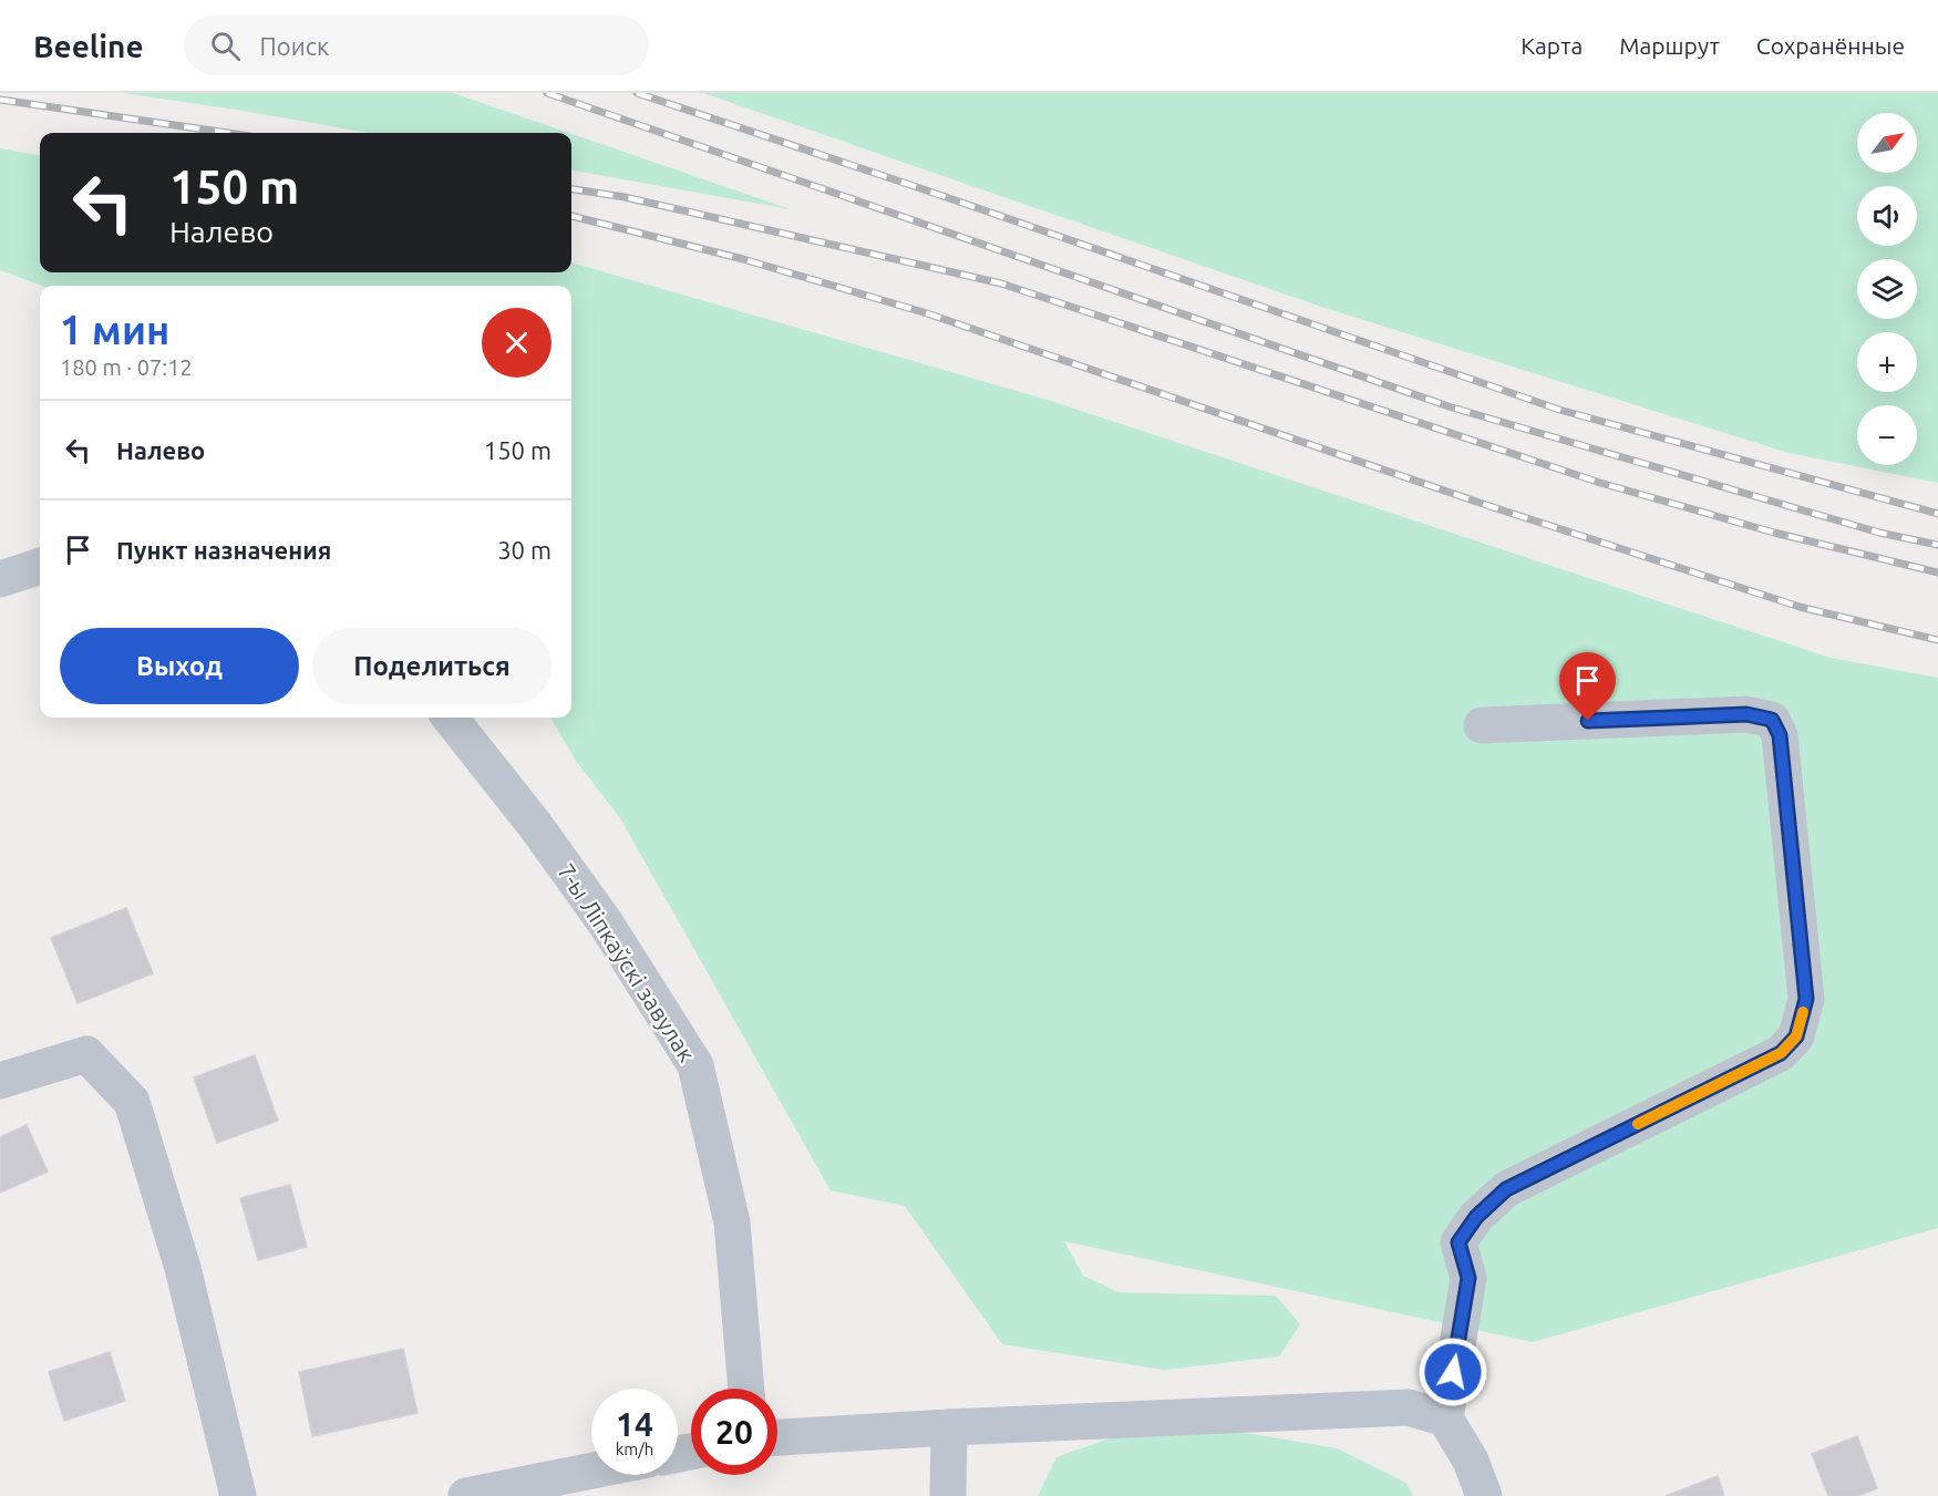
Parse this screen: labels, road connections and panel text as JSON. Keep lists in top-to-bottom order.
{
  "streets": {
    "street": ["7-ы Ліпкаўскі завулак"]
  },
  "north": "top right",
  "page": {
    "header": "Beeline",
    "search": "Поиск",
    "nav": ["Карта", "Маршрут", "Сохранённые"],
    "map_buttons": ["+", "−"],
    "turn": ["150 m", "Налево"],
    "heading": ["1 мин", "180 m · 07:12"],
    "list": [
      {
        "name": "Налево",
        "value": "150 m"
      },
      {
        "name": "Пункт назначения",
        "value": "30 m"
      }
    ],
    "buttons": ["Выход", "Поделиться"],
    "speed": "14 km/h",
    "limit": "20"
  }
}
